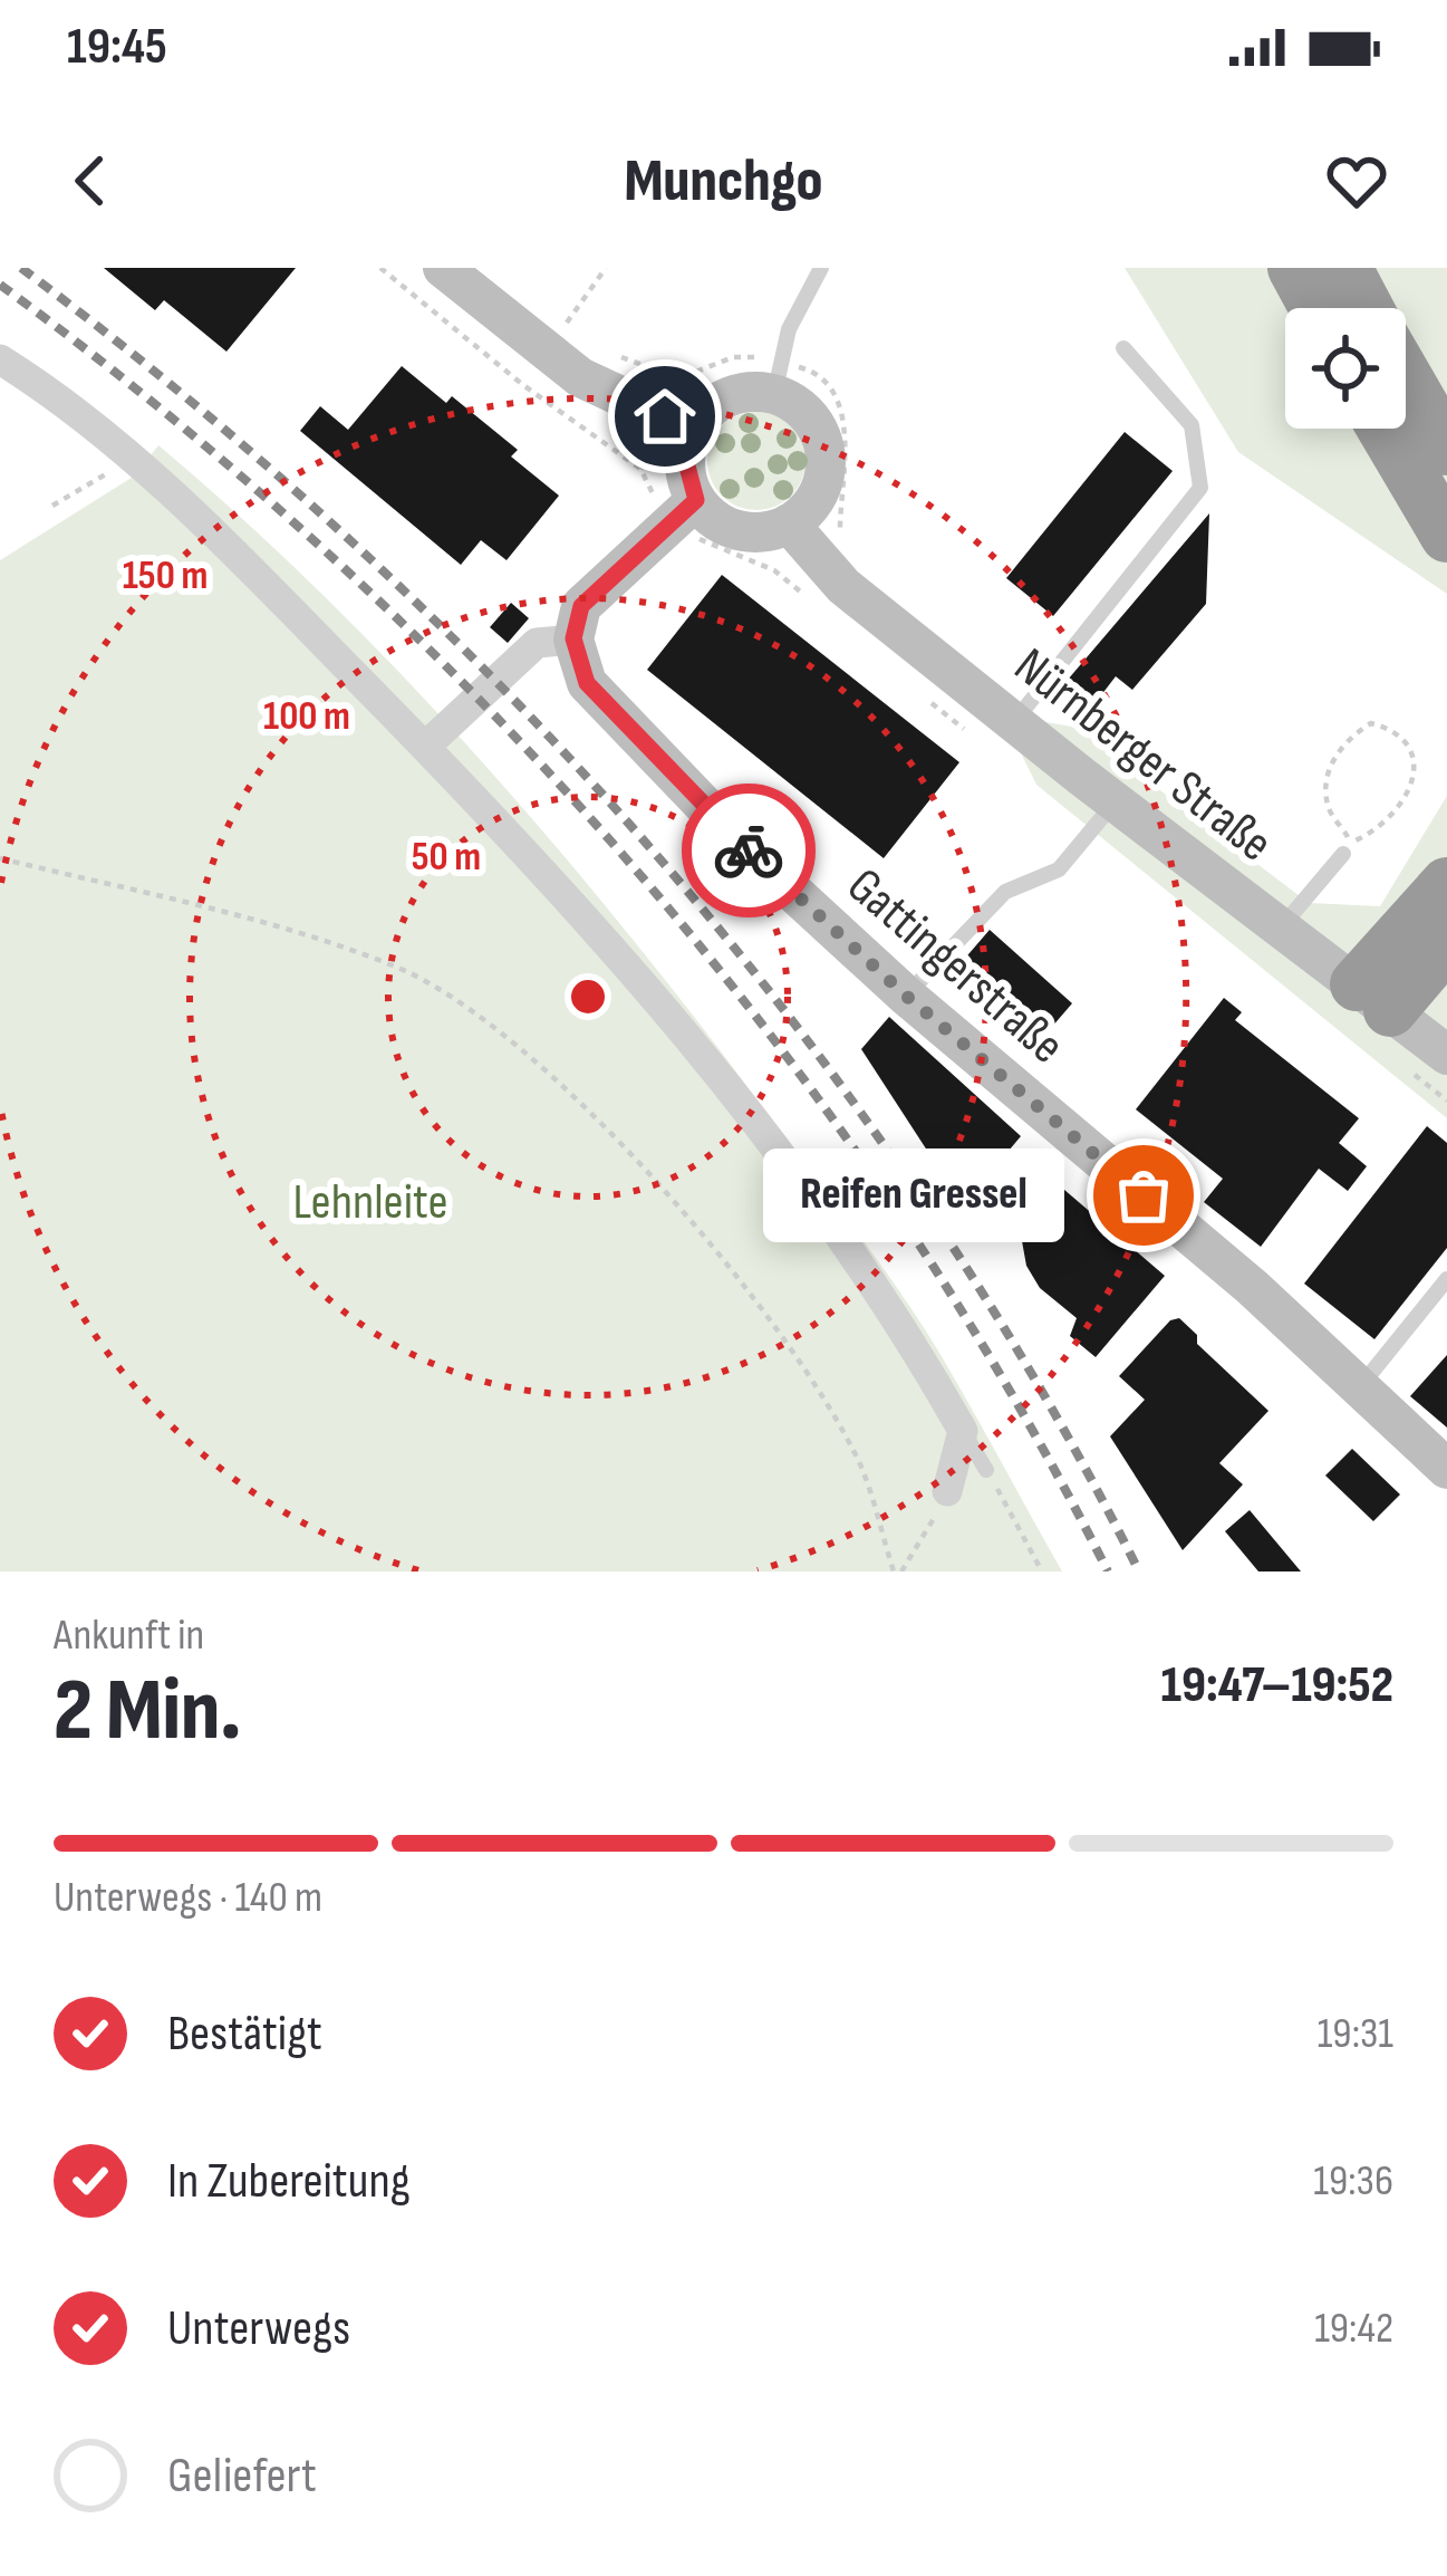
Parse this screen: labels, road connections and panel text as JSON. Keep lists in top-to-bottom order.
{
  "streets": {
    "street": ["Nürnberger Straße", "Gattingerstraße"]
  },
  "parks": ["Lehnleite"],
  "places": ["Reifen Gressel"],
  "page": {
    "status": "19:45",
    "header": "Munchgo",
    "bubble": "Reifen Gressel",
    "heading": ["2 Min.", "Ankunft in", "19:47–19:52"],
    "bar": "Unterwegs · 140 m",
    "list": [
      ["Bestätigt", "19:31"],
      ["In Zubereitung", "19:36"],
      ["Unterwegs", "19:42"],
      "Geliefert"
    ]
  },
  "rings": ["150 m", "100 m", "50 m"]
}
